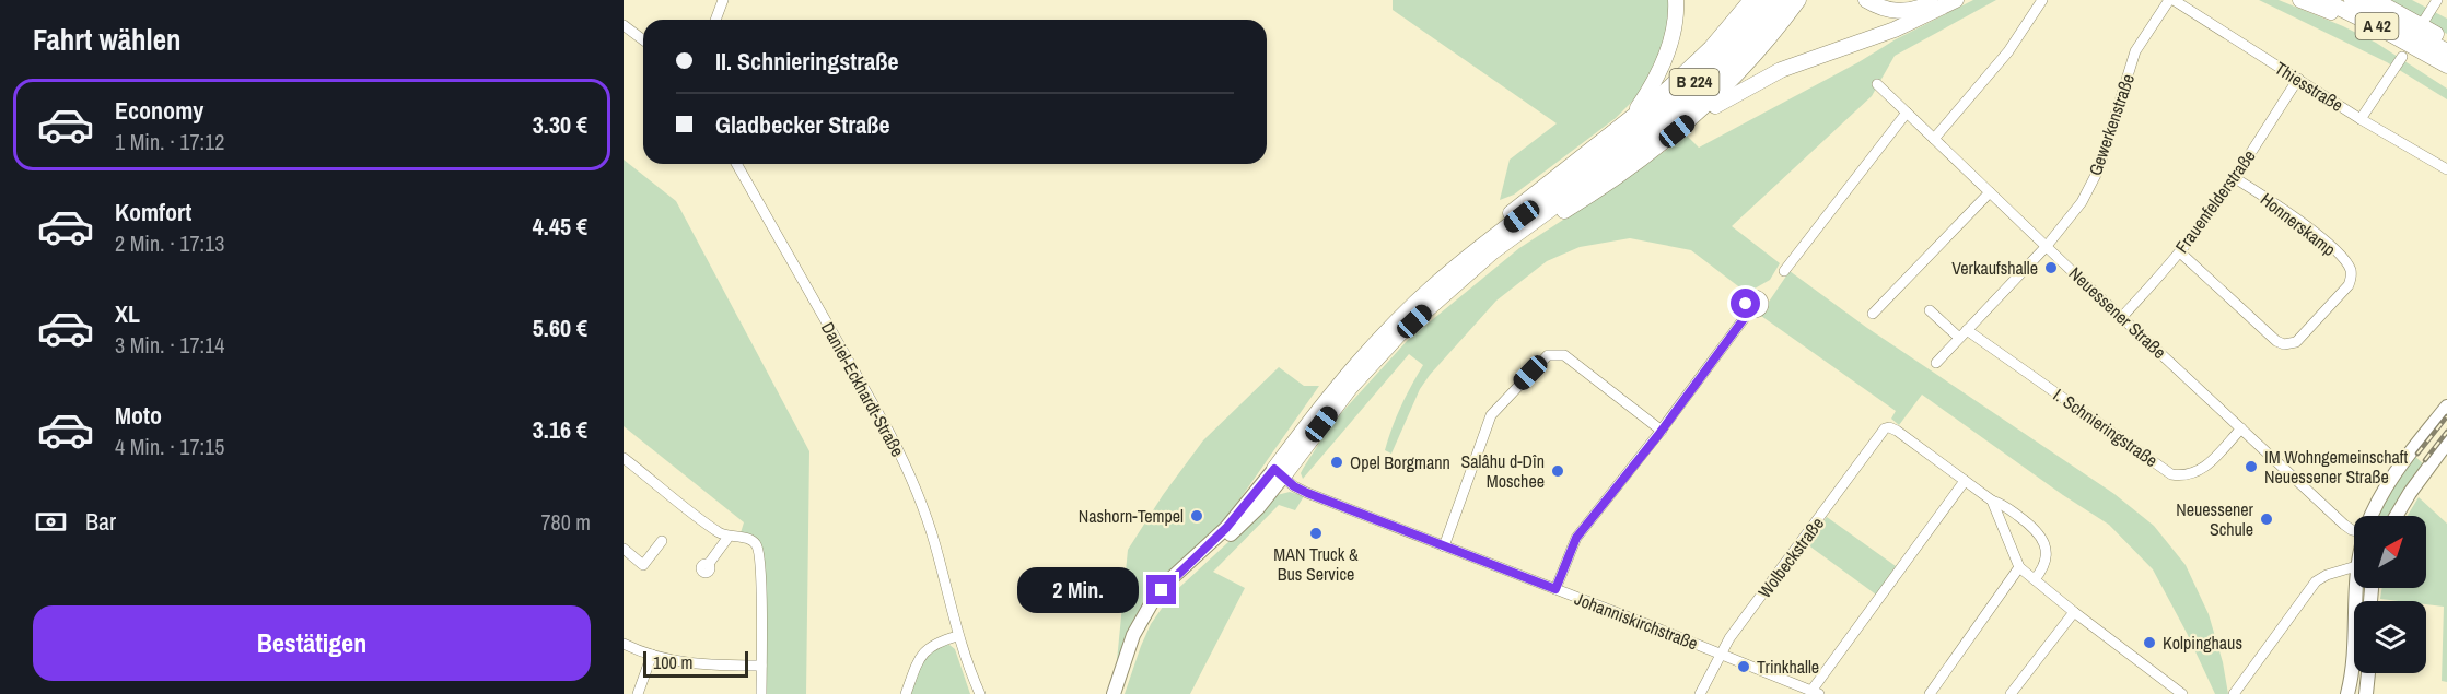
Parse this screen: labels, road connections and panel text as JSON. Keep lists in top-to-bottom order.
{
  "streets": {
    "highway": ["A 42", "B 224"],
    "street": [
      "Thiesstraße",
      "Gewerkenstraße",
      "Frauenfelderstraße",
      "Honnerskamp",
      "Neuessener Straße",
      "Daniel-Eckhardt-Straße",
      "I. Schnieringstraße",
      "Wolbeckstraße",
      "Johanniskirchstraße"
    ]
  },
  "crossings": [
    ["B 224", "Johanniskirchstraße"],
    ["Thiesstraße", "Gewerkenstraße"],
    ["Thiesstraße", "Frauenfelderstraße"],
    ["Gewerkenstraße", "Neuessener Straße"],
    ["Gewerkenstraße", "I. Schnieringstraße"],
    ["Frauenfelderstraße", "Honnerskamp"],
    ["Frauenfelderstraße", "Neuessener Straße"],
    ["Neuessener Straße", "I. Schnieringstraße"],
    ["Wolbeckstraße", "Johanniskirchstraße"]
  ],
  "places": [
    "Verkaufshalle",
    "Opel Borgmann",
    "IM Wohngemeinschaft Neuessener Straße",
    "Salâhu d-Dîn Moschee",
    "Nashorn-Tempel",
    "Neuessener Schule",
    "MAN Truck & Bus Service",
    "Kolpinghaus",
    "Trinkhalle"
  ],
  "scale_bar": "100 m",
  "north": "top right",
  "page": {
    "heading": "Fahrt wählen",
    "banner": ["II. Schnieringstraße", "Gladbecker Straße"],
    "list": [
      {
        "name": "Economy",
        "note": "1 Min. · 17:12",
        "value": "3.30 €"
      },
      {
        "name": "Komfort",
        "note": "2 Min. · 17:13",
        "value": "4.45 €"
      },
      {
        "name": "XL",
        "note": "3 Min. · 17:14",
        "value": "5.60 €"
      },
      {
        "name": "Moto",
        "note": "4 Min. · 17:15",
        "value": "3.16 €"
      }
    ],
    "pay": ["Bar", "780 m"],
    "bubble": "2 Min.",
    "buttons": "Bestätigen",
    "scale": "100 m"
  }
}
